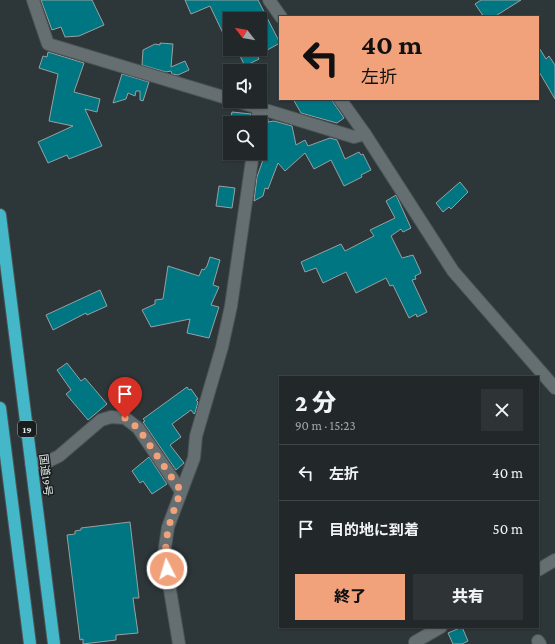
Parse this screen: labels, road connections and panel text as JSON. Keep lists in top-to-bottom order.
{
  "streets": {
    "highway": ["19", "国道19号"]
  },
  "north": "top left",
  "page": {
    "turn": ["40 m", "左折"],
    "heading": ["2 分", "90 m · 15:23"],
    "list": [
      {
        "name": "左折",
        "value": "40 m"
      },
      {
        "name": "目的地に到着",
        "value": "50 m"
      }
    ],
    "buttons": ["終了", "共有"]
  }
}
